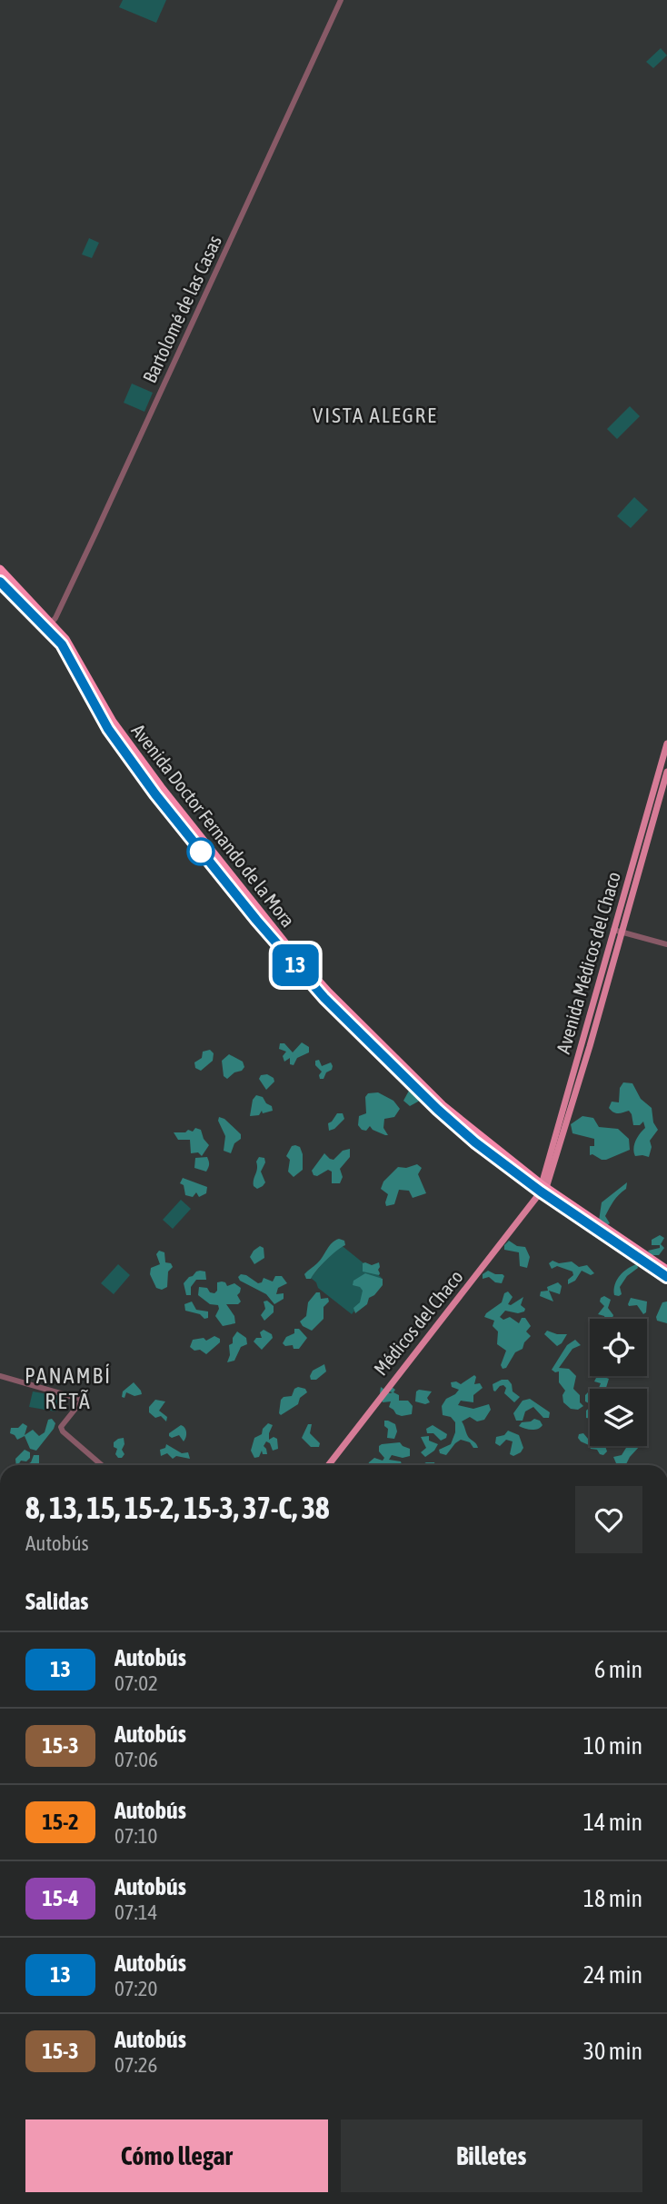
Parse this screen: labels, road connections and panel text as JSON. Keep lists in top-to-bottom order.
{
  "streets": {
    "highway": ["Avenida Doctor Fernando de la Mora"],
    "main road": ["Avenida Médicos del Chaco", "Médicos del Chaco"],
    "street": ["Bartolomé de las Casas"]
  },
  "crossings": [
    ["Bartolomé de las Casas", "Avenida Doctor Fernando de la Mora"],
    ["Avenida Doctor Fernando de la Mora", "Avenida Médicos del Chaco"],
    ["Avenida Doctor Fernando de la Mora", "Médicos del Chaco"],
    ["Avenida Médicos del Chaco", "Médicos del Chaco"]
  ],
  "districts": ["VISTA ALEGRE", "PANAMBÍ RETÃ"],
  "lines": ["bus line 13"],
  "page": {
    "on_map": "13",
    "heading": [
      ["8, 13, 15, 15-2, 15-3, 37-C, 38", "Autobús"],
      "Salidas"
    ],
    "list": [
      {
        "mark": "13",
        "name": "Autobús",
        "note": "07:02",
        "value": "6 min"
      },
      {
        "mark": "15-3",
        "name": "Autobús",
        "note": "07:06",
        "value": "10 min"
      },
      {
        "mark": "15-2",
        "name": "Autobús",
        "note": "07:10",
        "value": "14 min"
      },
      {
        "mark": "15-4",
        "name": "Autobús",
        "note": "07:14",
        "value": "18 min"
      },
      {
        "mark": "13",
        "name": "Autobús",
        "note": "07:20",
        "value": "24 min"
      },
      {
        "mark": "15-3",
        "name": "Autobús",
        "note": "07:26",
        "value": "30 min"
      }
    ],
    "buttons": ["Cómo llegar", "Billetes"]
  }
}
